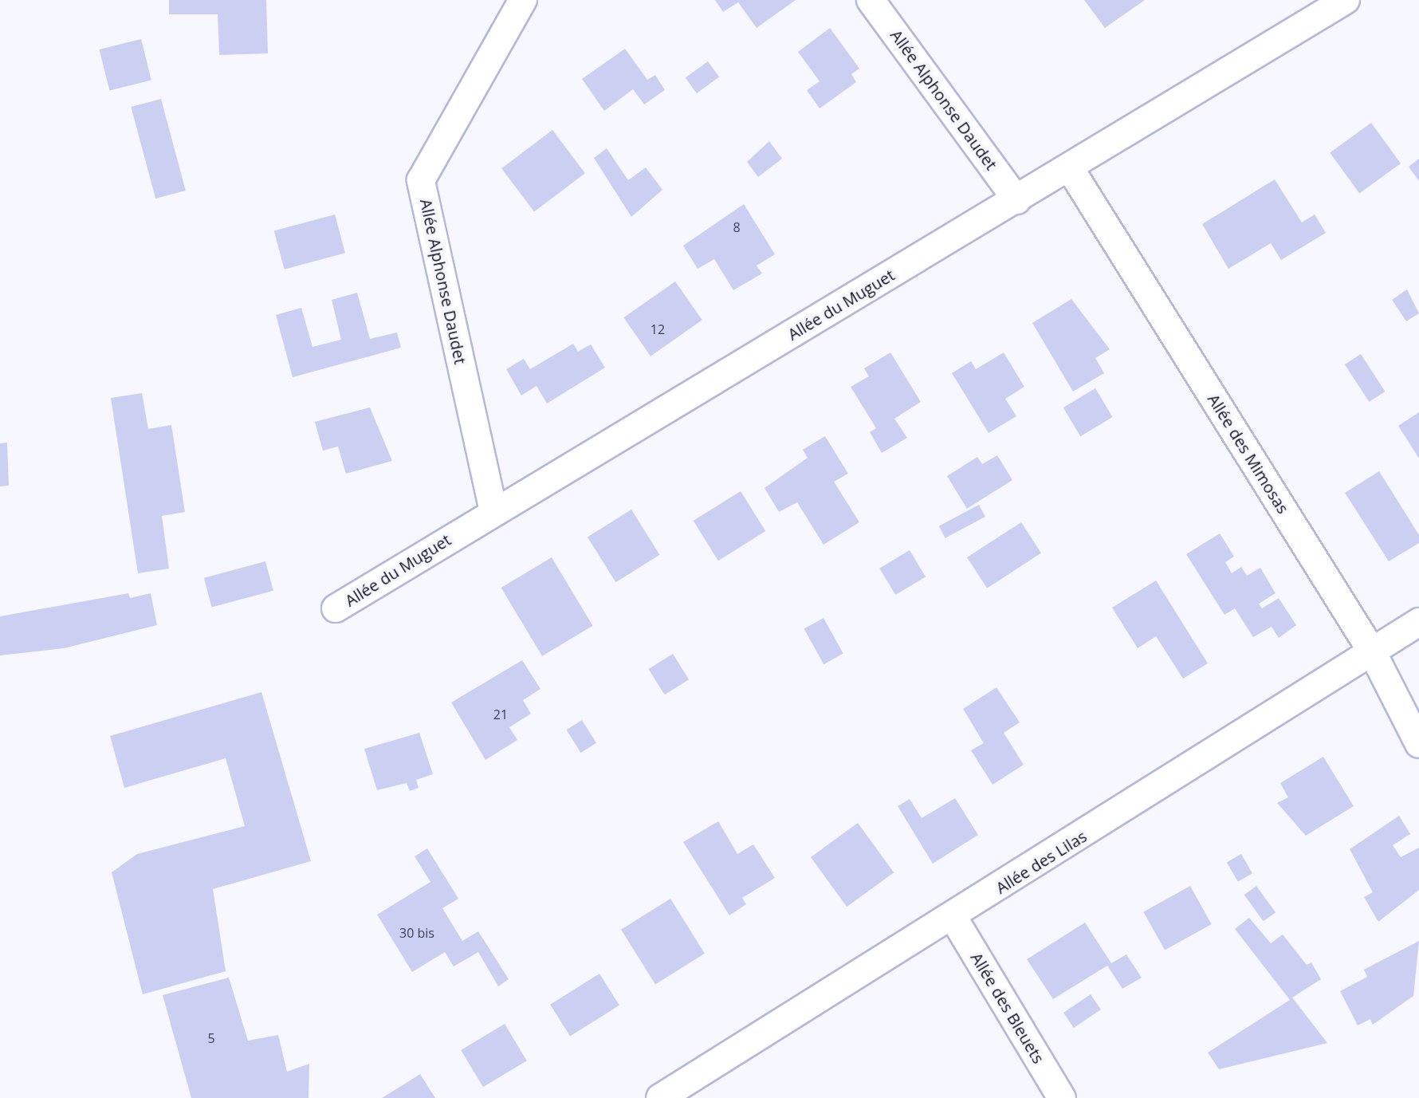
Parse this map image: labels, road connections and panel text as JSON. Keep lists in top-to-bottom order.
{
  "streets": {
    "street": [
      "Allée Alphonse Daudet",
      "Allée du Muguet",
      "Allée des Mimosas",
      "Allée des Lilas",
      "Allée des Bleuets"
    ]
  },
  "crossings": [
    ["Allée Alphonse Daudet", "Allée du Muguet"],
    ["Allée du Muguet", "Allée des Mimosas"],
    ["Allée des Mimosas", "Allée des Lilas"],
    ["Allée des Lilas", "Allée des Bleuets"]
  ],
  "house_numbers": [
    "8",
    "12",
    "21",
    "30 bis",
    "5"
  ]
}
